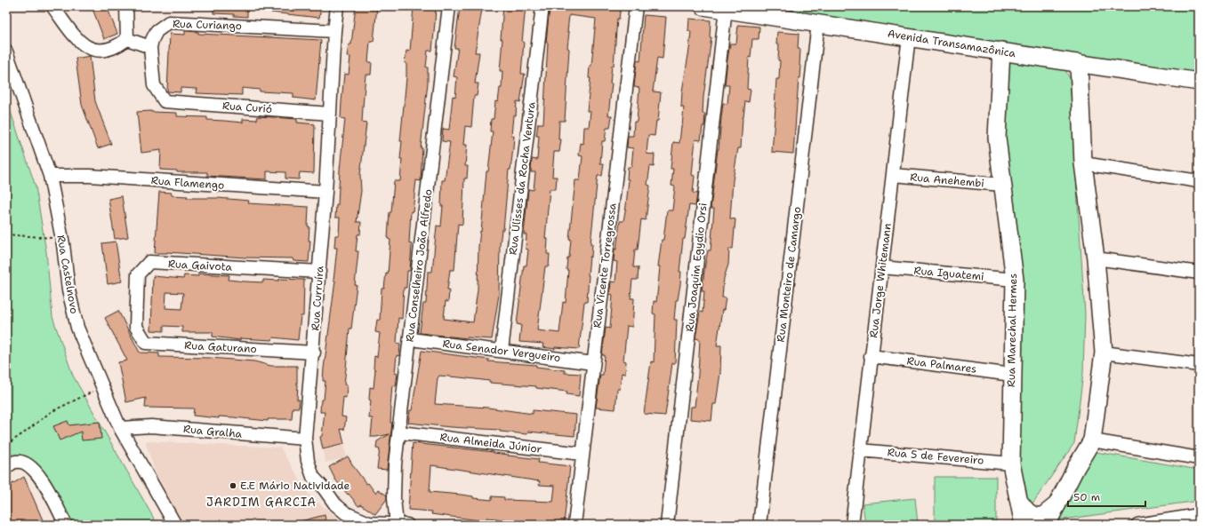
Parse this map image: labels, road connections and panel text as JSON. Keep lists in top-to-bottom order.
{
  "streets": {
    "street": [
      "Rua Curiango",
      "Avenida Transamazônica",
      "Rua Curió",
      "Rua Ulisses da Rocha Ventura",
      "Rua Anehembi",
      "Rua Flamengo",
      "Rua Gaivota",
      "Rua Conselheiro João Alfredo",
      "Rua Vicente Torregrossa",
      "Rua Joaquim Egydio Orsi",
      "Rua Iguatemi",
      "Rua Castelnovo",
      "Rua Monteiro de Camargo",
      "Rua Jorge Whitemann",
      "Rua Curruíra",
      "Rua Marechal Hermes",
      "Rua Gaturano",
      "Rua Senador Vergueiro",
      "Rua Palmares",
      "Rua Gralha",
      "Rua Almeida Júnior",
      "Rua 5 de Fevereiro"
    ]
  },
  "crossings": [
    ["Rua Curiango", "Rua Curió"],
    ["Rua Curiango", "Rua Curruíra"],
    ["Avenida Transamazônica", "Rua Joaquim Egydio Orsi"],
    ["Avenida Transamazônica", "Rua Monteiro de Camargo"],
    ["Avenida Transamazônica", "Rua Jorge Whitemann"],
    ["Avenida Transamazônica", "Rua Marechal Hermes"],
    ["Rua Curió", "Rua Curruíra"],
    ["Rua Ulisses da Rocha Ventura", "Rua Senador Vergueiro"],
    ["Rua Anehembi", "Rua Jorge Whitemann"],
    ["Rua Anehembi", "Rua Marechal Hermes"],
    ["Rua Flamengo", "Rua Castelnovo"],
    ["Rua Flamengo", "Rua Curruíra"],
    ["Rua Gaivota", "Rua Curruíra"],
    ["Rua Gaivota", "Rua Gaturano"],
    ["Rua Conselheiro João Alfredo", "Rua Curruíra"],
    ["Rua Conselheiro João Alfredo", "Rua Senador Vergueiro"],
    ["Rua Conselheiro João Alfredo", "Rua Almeida Júnior"],
    ["Rua Vicente Torregrossa", "Rua Senador Vergueiro"],
    ["Rua Vicente Torregrossa", "Rua Almeida Júnior"],
    ["Rua Iguatemi", "Rua Jorge Whitemann"],
    ["Rua Iguatemi", "Rua Marechal Hermes"],
    ["Rua Castelnovo", "Rua Gralha"],
    ["Rua Jorge Whitemann", "Rua Palmares"],
    ["Rua Jorge Whitemann", "Rua 5 de Fevereiro"],
    ["Rua Curruíra", "Rua Gaturano"],
    ["Rua Curruíra", "Rua Gralha"],
    ["Rua Marechal Hermes", "Rua Palmares"],
    ["Rua Marechal Hermes", "Rua 5 de Fevereiro"]
  ],
  "districts": ["JARDIM GARCIA"],
  "places": ["E.E Mário Natividade"],
  "scale_bar": "50 m"
}
